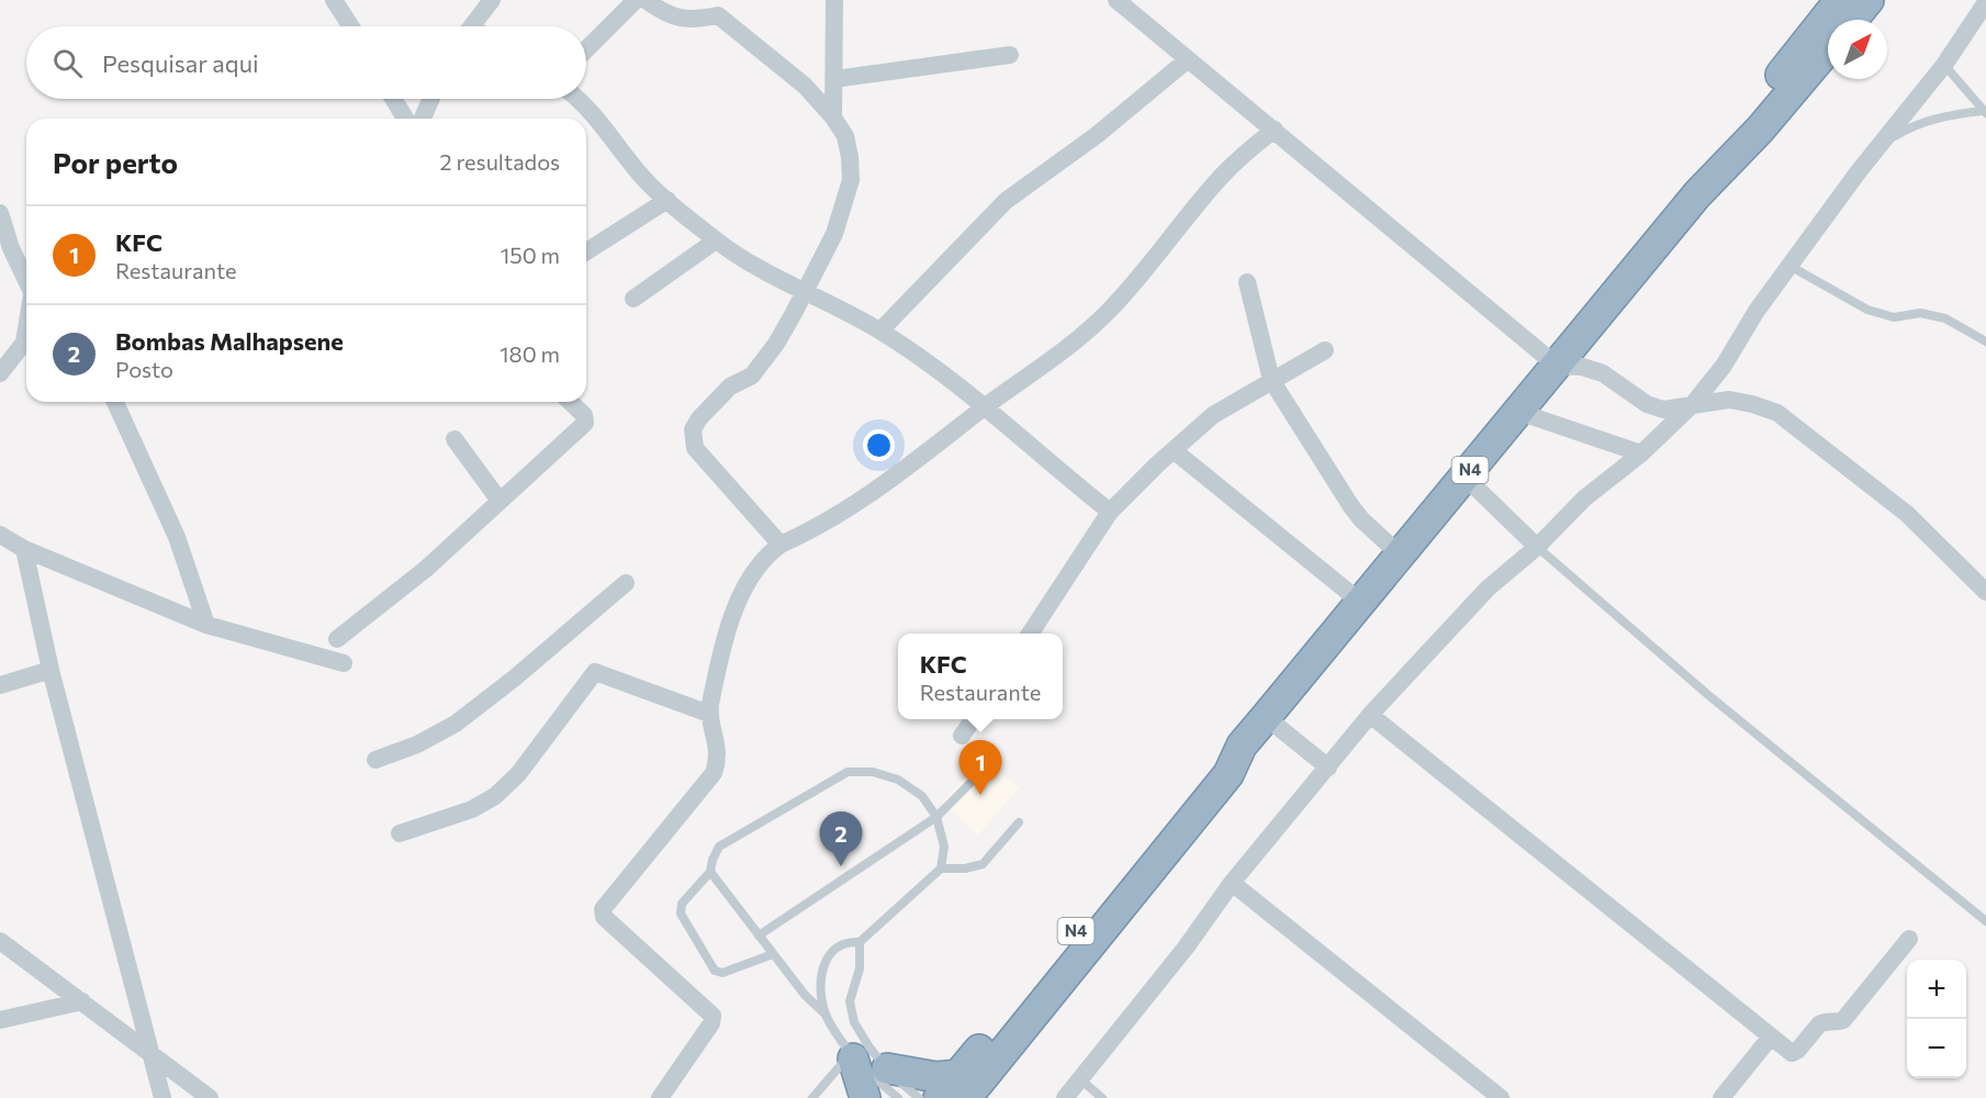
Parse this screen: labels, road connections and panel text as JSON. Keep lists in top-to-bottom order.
{
  "streets": {
    "highway": ["N4"]
  },
  "north": "top right",
  "page": {
    "search": "Pesquisar aqui",
    "heading": ["Por perto", "2 resultados"],
    "list": [
      {
        "mark": "1",
        "name": "KFC",
        "note": "Restaurante",
        "value": "150 m"
      },
      {
        "mark": "2",
        "name": "Bombas Malhapsene",
        "note": "Posto",
        "value": "180 m"
      }
    ],
    "popup": ["KFC", "Restaurante"],
    "pins": ["1", "2"],
    "map_buttons": ["+", "−"]
  }
}
